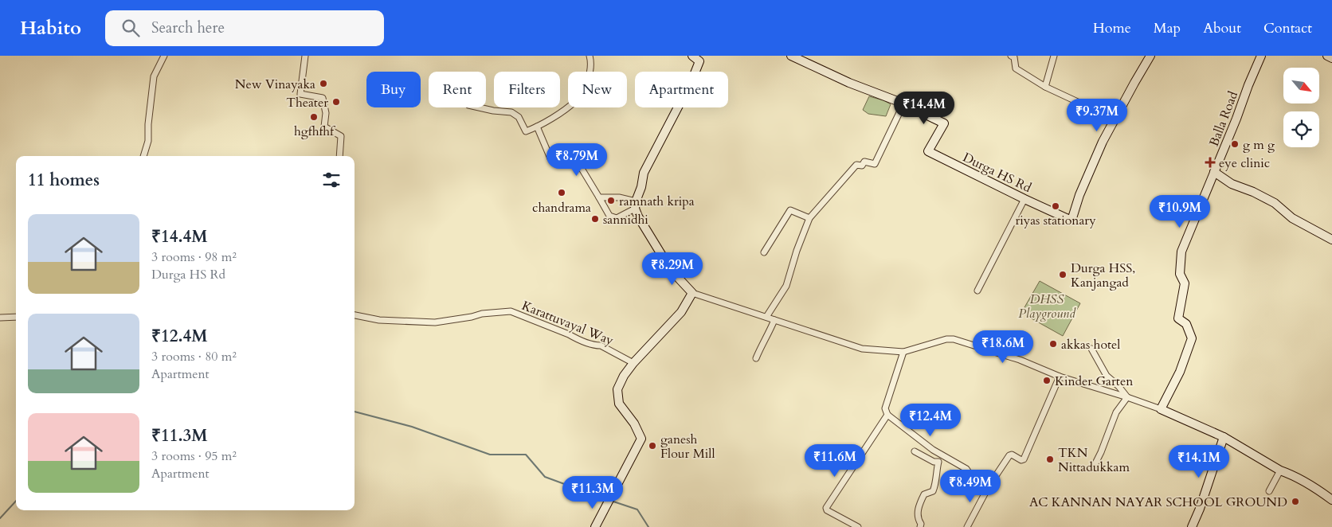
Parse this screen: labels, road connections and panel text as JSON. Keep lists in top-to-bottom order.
{
  "streets": {
    "street": ["Balla Road", "Durga HS Rd", "Karattuvayal Way"]
  },
  "parks": ["DHSS Playground"],
  "places": {
    "other": [
      "New Vinayaka",
      "Theater",
      "hgfhfhf",
      "g m g",
      "chandrama",
      "ramnath kripa",
      "riyas stationary",
      "sannidhi",
      "Durga HSS, Kanjangad",
      "akkas hotel",
      "Kinder Garten",
      "ganesh Flour Mill",
      "TKN Nittadukkam",
      "AC KANNAN NAYAR SCHOOL GROUND"
    ],
    "health": ["eye clinic"]
  },
  "north": "bottom right",
  "page": {
    "header": "Habito",
    "search": "Search here",
    "nav": [
      "Home",
      "Map",
      "About",
      "Contact"
    ],
    "chip": [
      "Buy",
      "Rent",
      "Filters",
      "New",
      "Apartment"
    ],
    "price": [
      "₹14.4M",
      "₹9.37M",
      "₹8.79M",
      "₹10.9M",
      "₹8.29M",
      "₹18.6M",
      "₹12.4M",
      "₹11.6M",
      "₹14.1M",
      "₹8.49M",
      "₹11.3M"
    ],
    "heading": "11 homes",
    "list": [
      {
        "name": "₹14.4M",
        "note": "3 rooms · 98 m² · Durga HS Rd"
      },
      {
        "name": "₹12.4M",
        "note": "3 rooms · 80 m² · Apartment"
      },
      {
        "name": "₹11.3M",
        "note": "3 rooms · 95 m² · Apartment"
      }
    ]
  }
}
